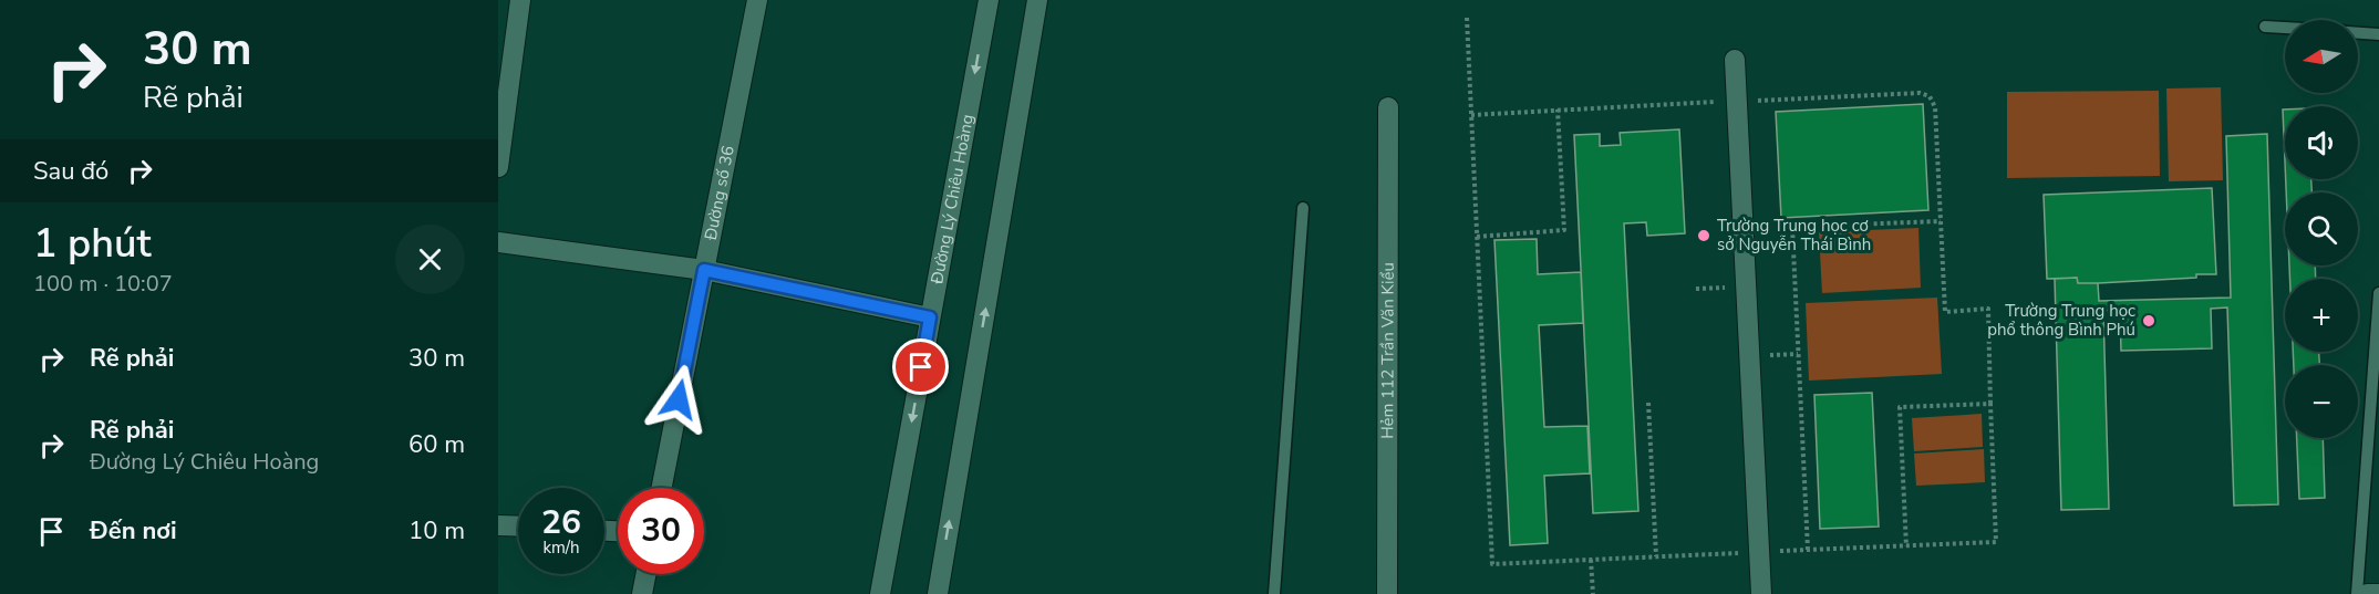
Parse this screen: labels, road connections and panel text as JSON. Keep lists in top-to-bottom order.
{
  "streets": {
    "street": ["Đường số 36", "Đường Lý Chiêu Hoàng", "Hẻm 112 Trần Văn Kiểu"]
  },
  "places": ["Trường Trung học cơ sở Nguyễn Thái Bình", "Trường Trung học phổ thông Bình Phú"],
  "north": "left",
  "page": {
    "turn": ["30 m", "Rẽ phải"],
    "map_buttons": ["+", "−"],
    "then": "Sau đó",
    "heading": ["1 phút", "100 m · 10:07"],
    "list": [
      {
        "name": "Rẽ phải",
        "value": "30 m"
      },
      {
        "name": "Rẽ phải",
        "note": "Đường Lý Chiêu Hoàng",
        "value": "60 m"
      },
      {
        "name": "Đến nơi",
        "value": "10 m"
      }
    ],
    "speed": "26 km/h",
    "limit": "30"
  }
}
